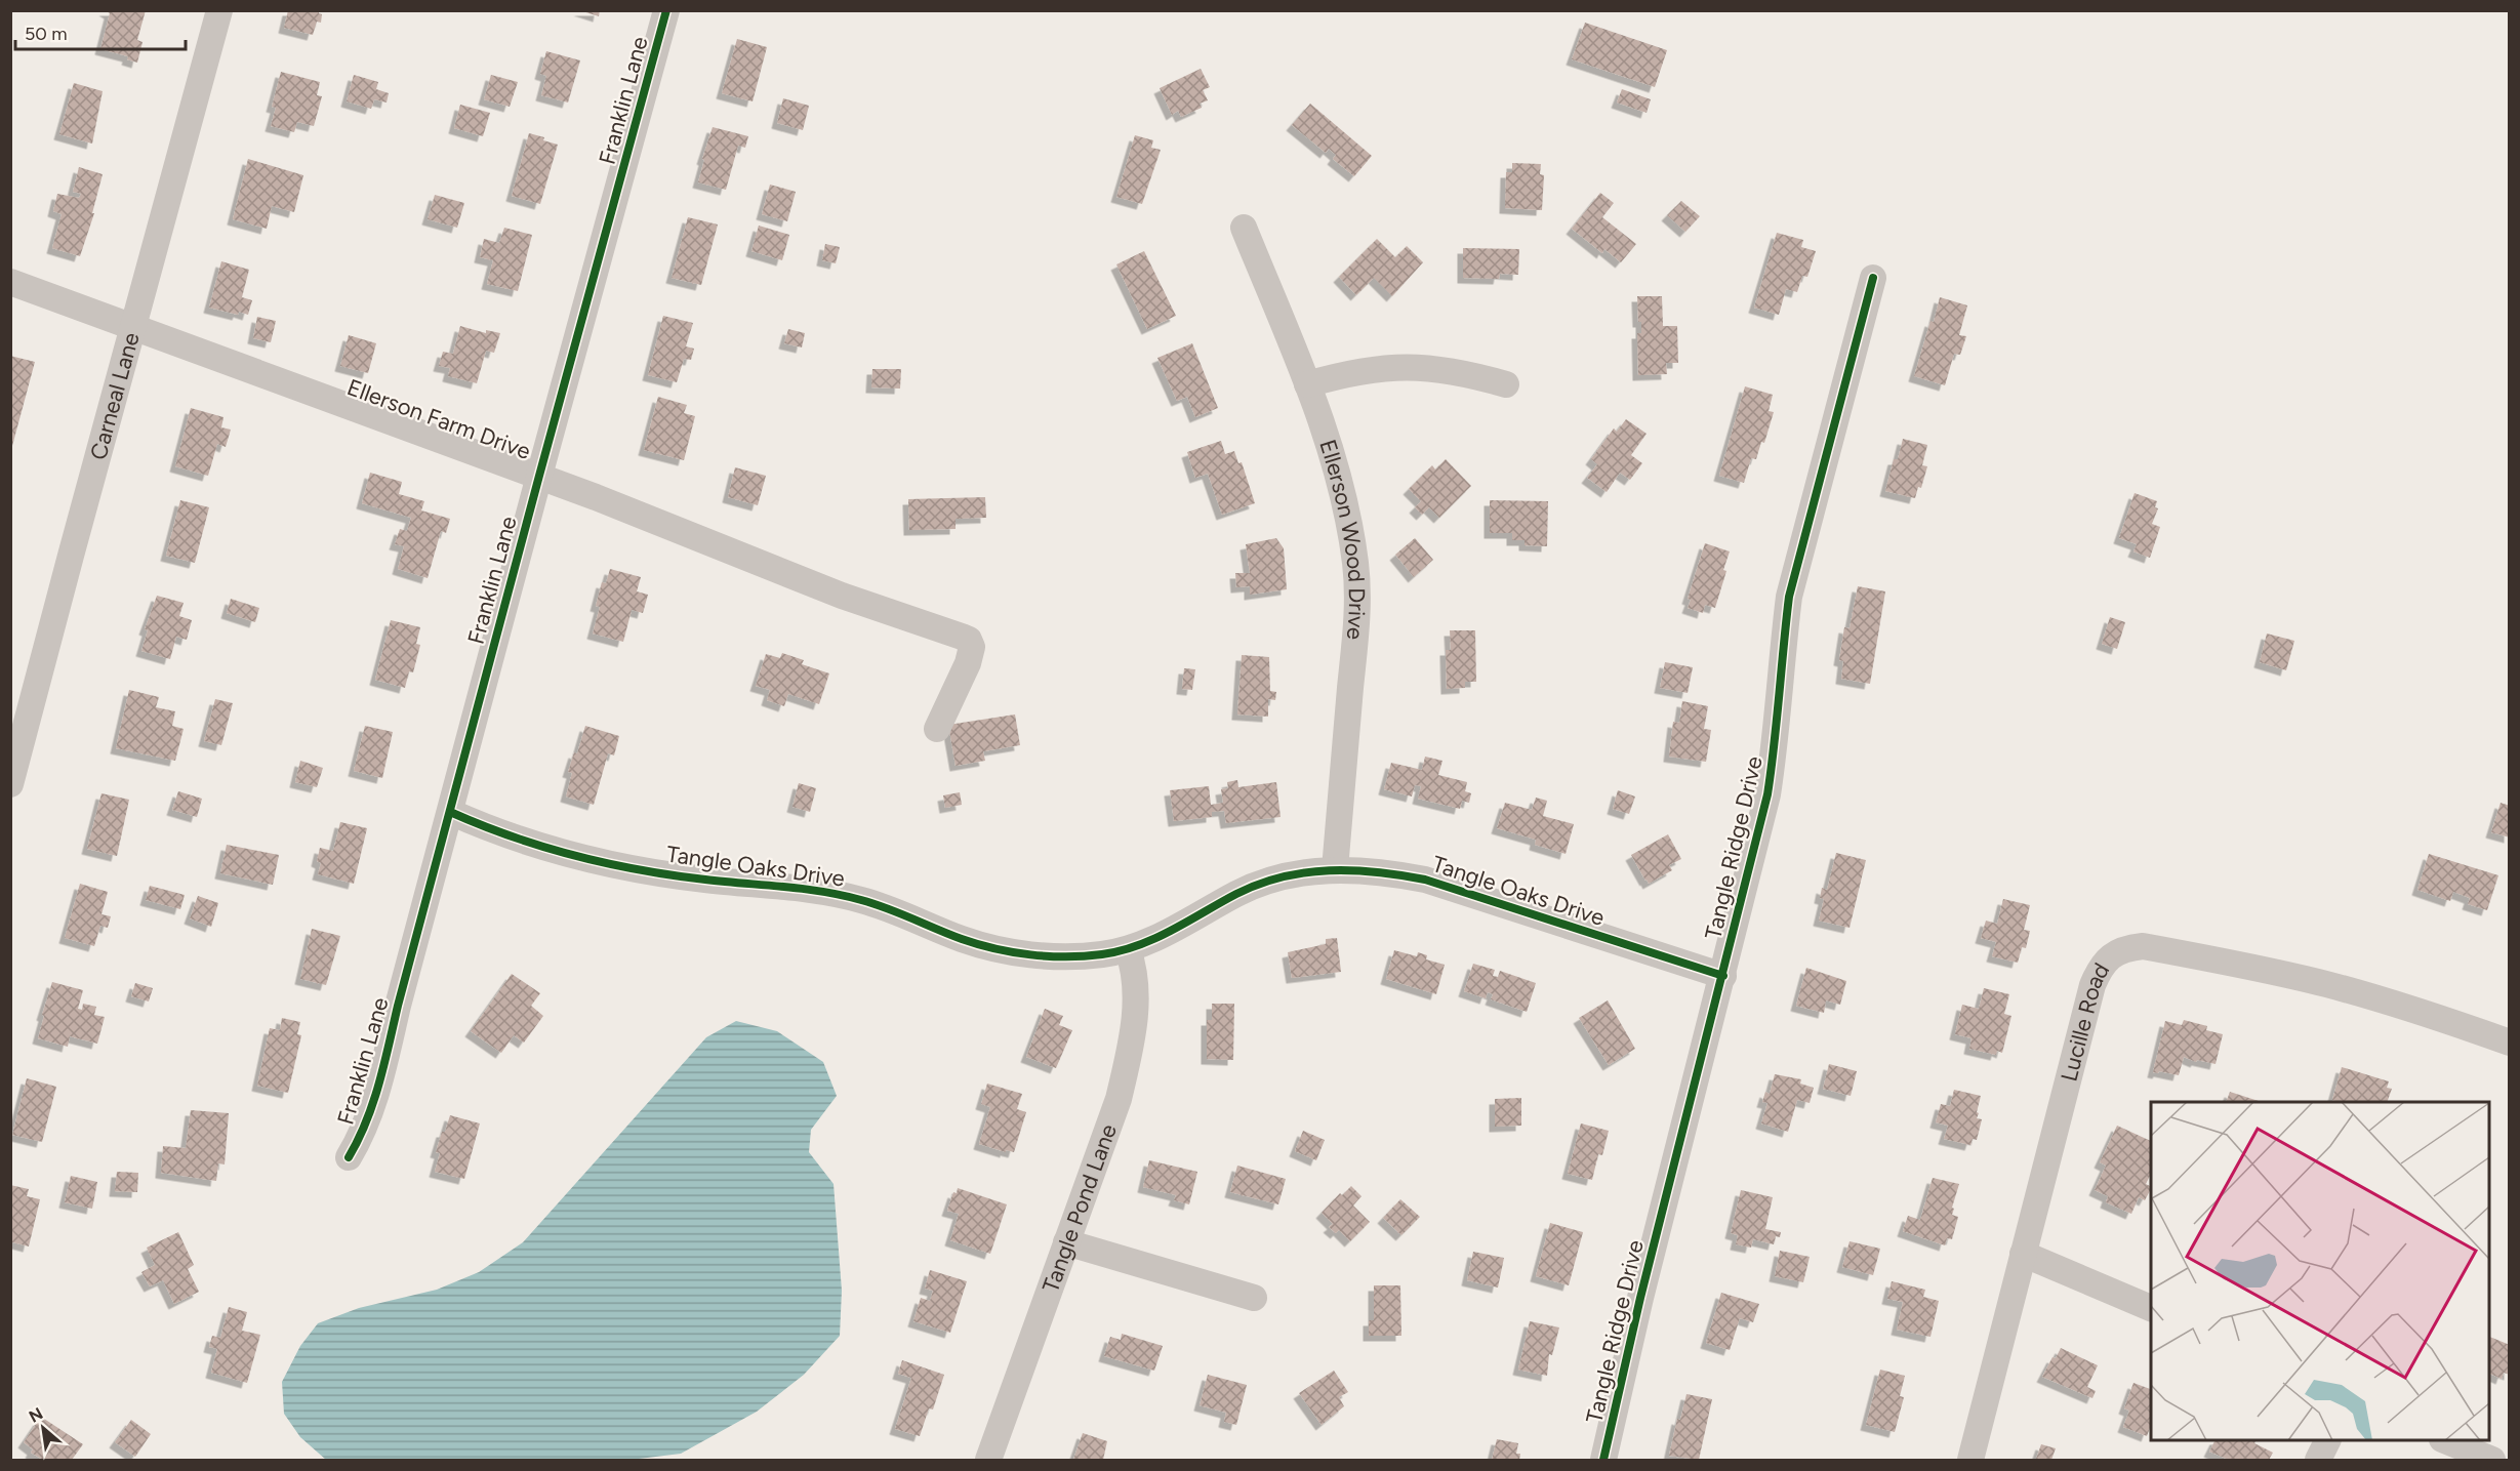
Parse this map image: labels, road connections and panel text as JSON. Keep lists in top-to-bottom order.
{
  "streets": {
    "street": [
      "Franklin Lane",
      "Carneal Lane",
      "Ellerson Farm Drive",
      "Ellerson Wood Drive",
      "Tangle Ridge Drive",
      "Tangle Oaks Drive",
      "Lucille Road",
      "Tangle Pond Lane"
    ]
  },
  "crossings": [
    ["Franklin Lane", "Ellerson Farm Drive"],
    ["Franklin Lane", "Tangle Oaks Drive"],
    ["Carneal Lane", "Ellerson Farm Drive"],
    ["Ellerson Wood Drive", "Tangle Oaks Drive"],
    ["Tangle Ridge Drive", "Tangle Oaks Drive"],
    ["Tangle Oaks Drive", "Tangle Pond Lane"]
  ],
  "scale_bar": "50 m",
  "north": "top left"
}
